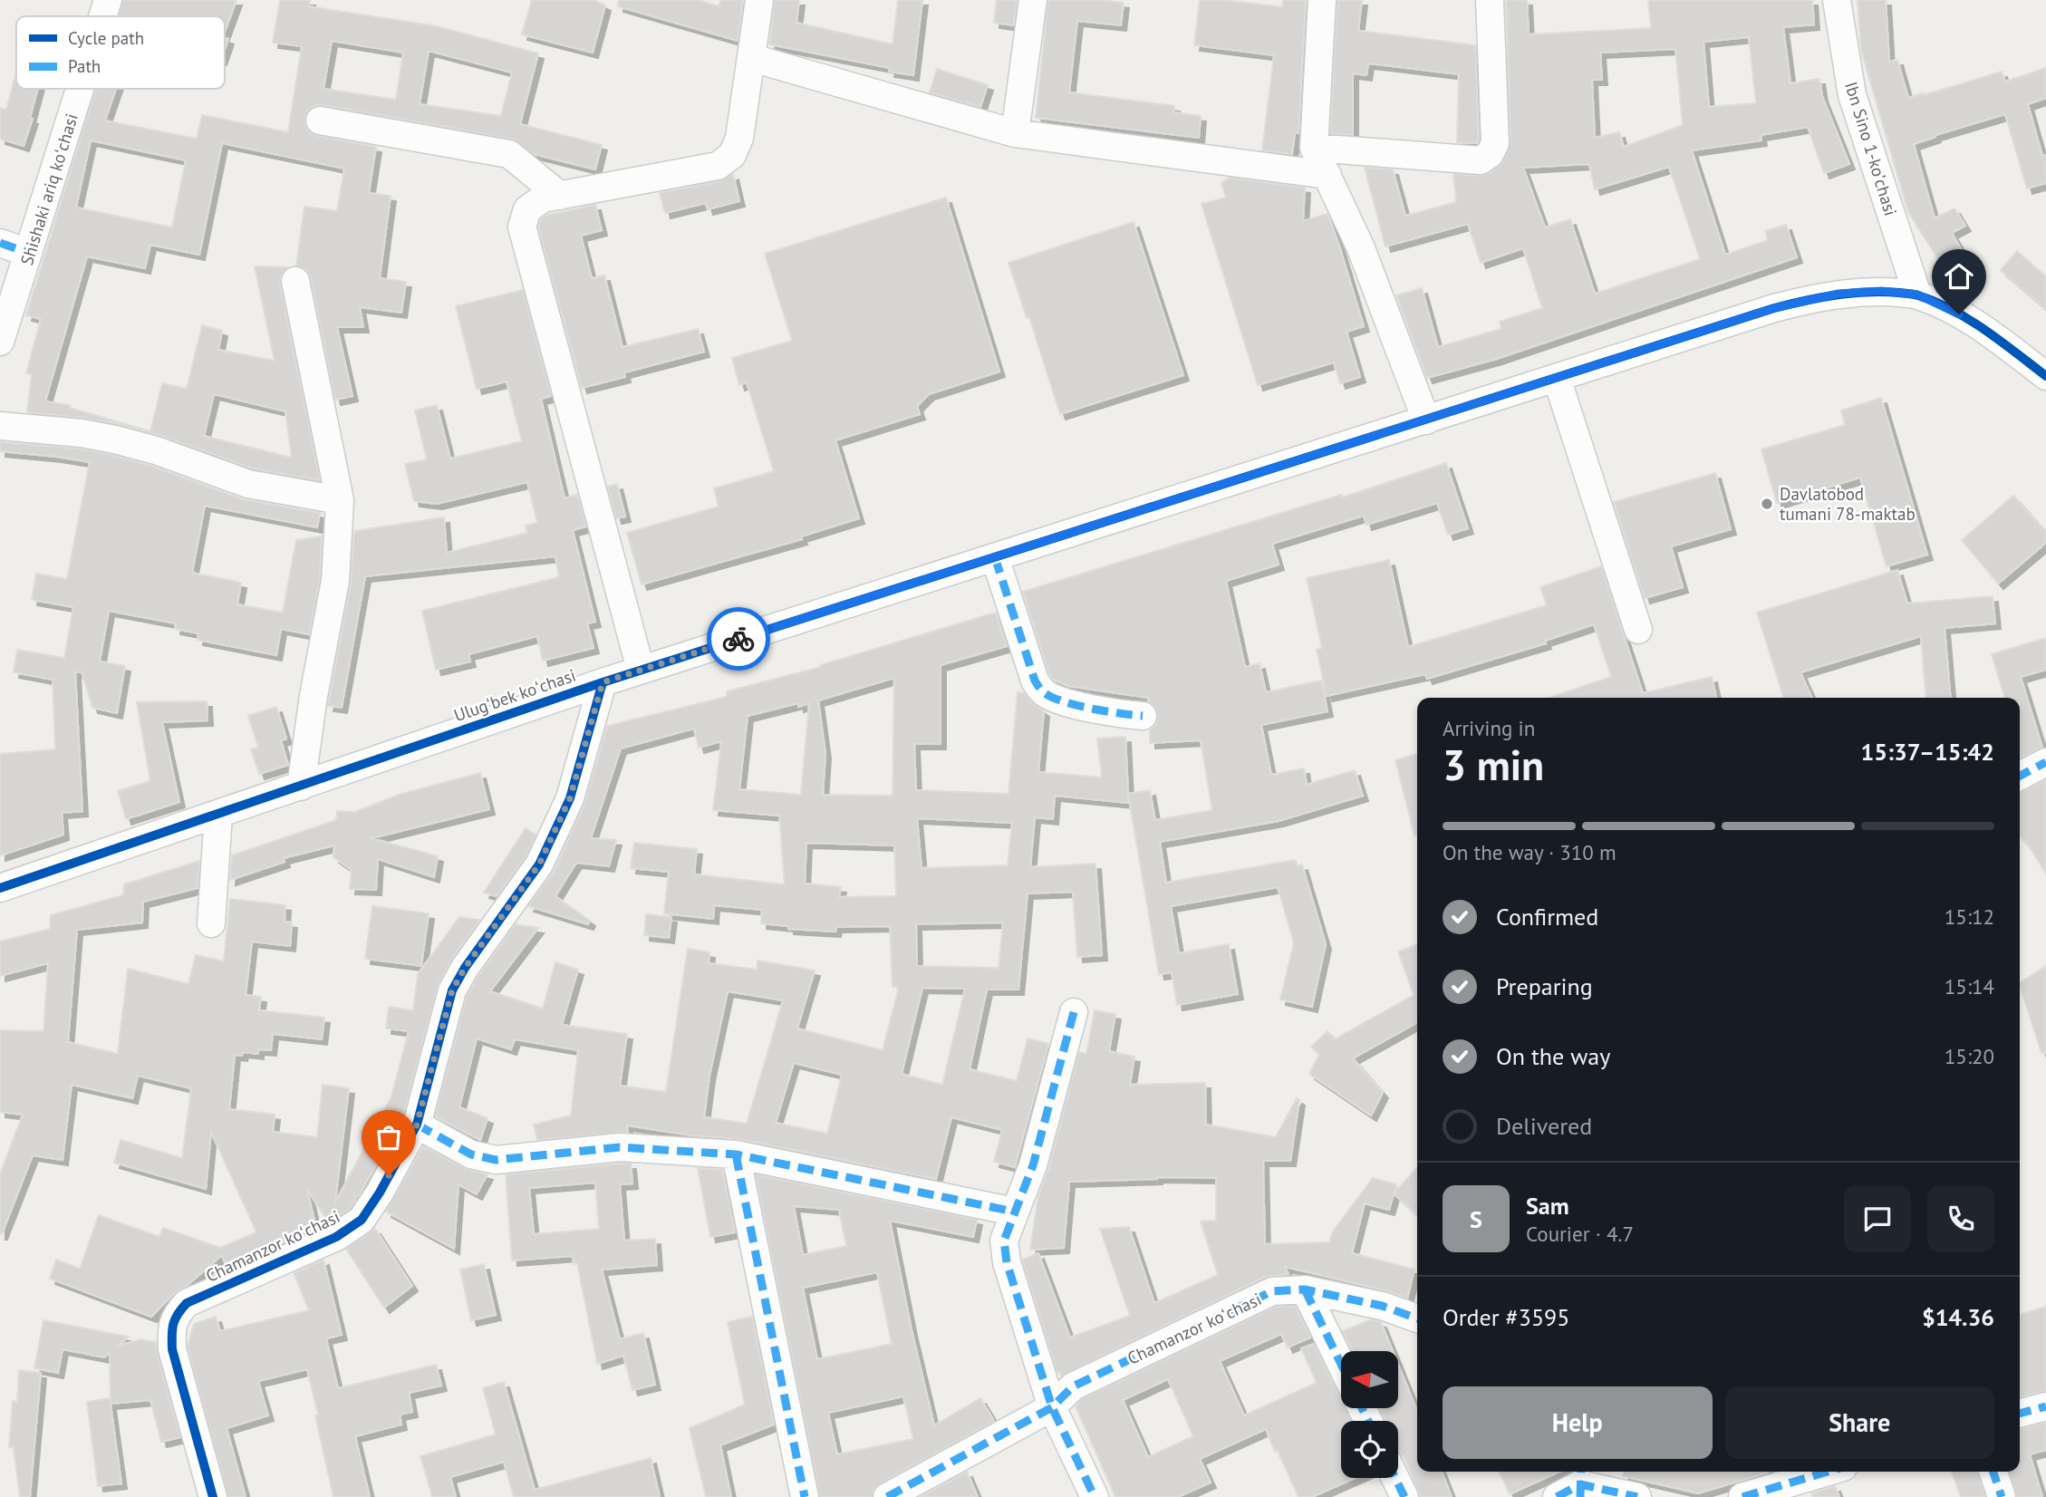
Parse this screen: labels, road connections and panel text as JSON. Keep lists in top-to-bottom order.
{
  "streets": {
    "street": [
      "Ibn Sino 1-koʼchasi",
      "Shishaki ariq koʻchasi",
      "Ulugʻbek koʻchasi",
      "Chamanzor koʻchasi"
    ]
  },
  "crossings": [
    ["Ibn Sino 1-koʼchasi", "Ulugʻbek koʻchasi"],
    ["Ulugʻbek koʻchasi", "Chamanzor koʻchasi"]
  ],
  "places": ["Davlatobod tumani 78-maktab"],
  "legend": ["Cycle path", "Path"],
  "north": "left",
  "page": {
    "heading": ["3 min", "Arriving in", "15:37–15:42"],
    "panel": [
      "Sam",
      "Courier · 4.7",
      "Order #3595",
      "$14.36"
    ],
    "bar": "On the way · 310 m",
    "list": [
      ["Confirmed", "15:12"],
      ["Preparing", "15:14"],
      ["On the way", "15:20"],
      "Delivered"
    ],
    "round": "S",
    "buttons": ["Help", "Share"]
  }
}
